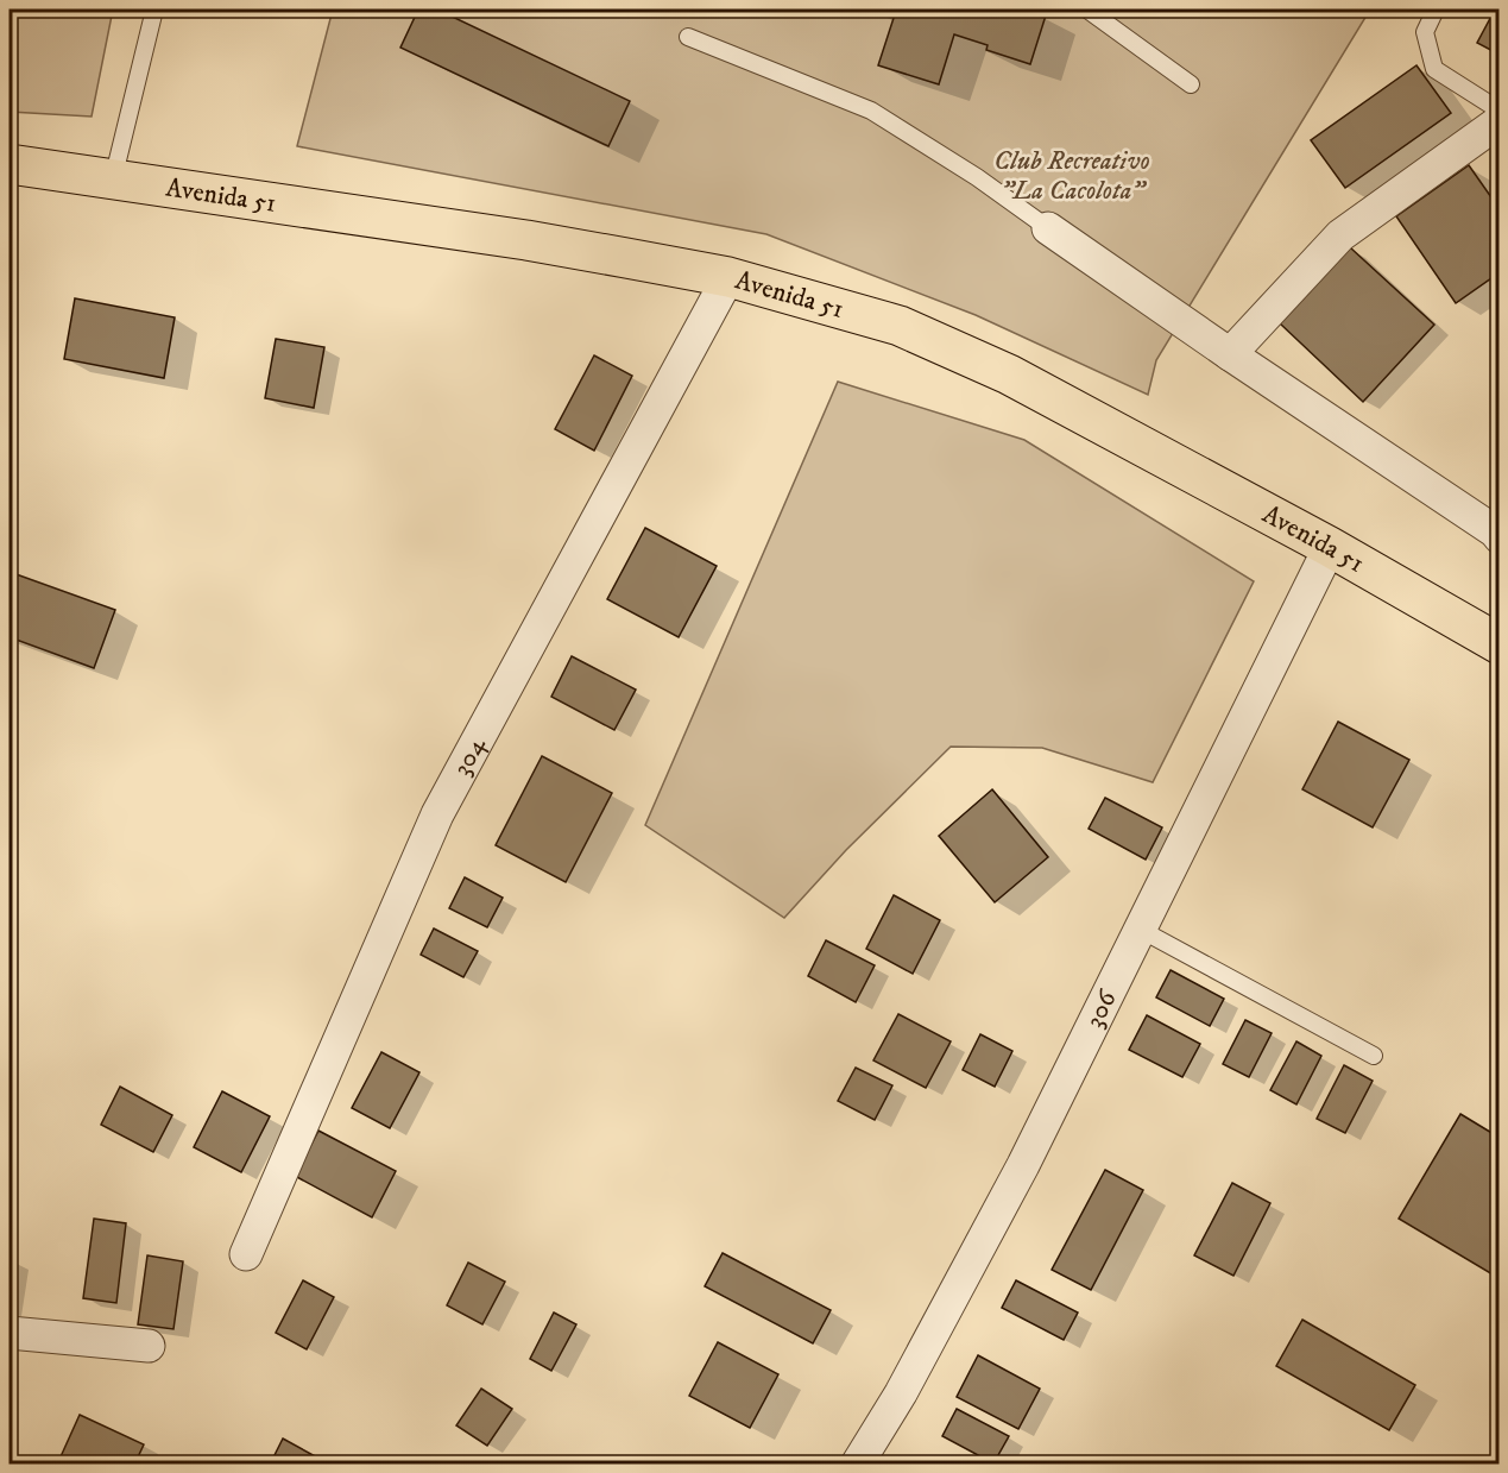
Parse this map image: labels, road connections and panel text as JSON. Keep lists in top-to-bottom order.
{
  "streets": {
    "main road": ["Avenida 51"],
    "street": ["304", "306"]
  },
  "crossings": [
    ["Avenida 51", "304"],
    ["Avenida 51", "306"]
  ],
  "parks": ["Club Recreativo \"La Cacolota\""]
}
